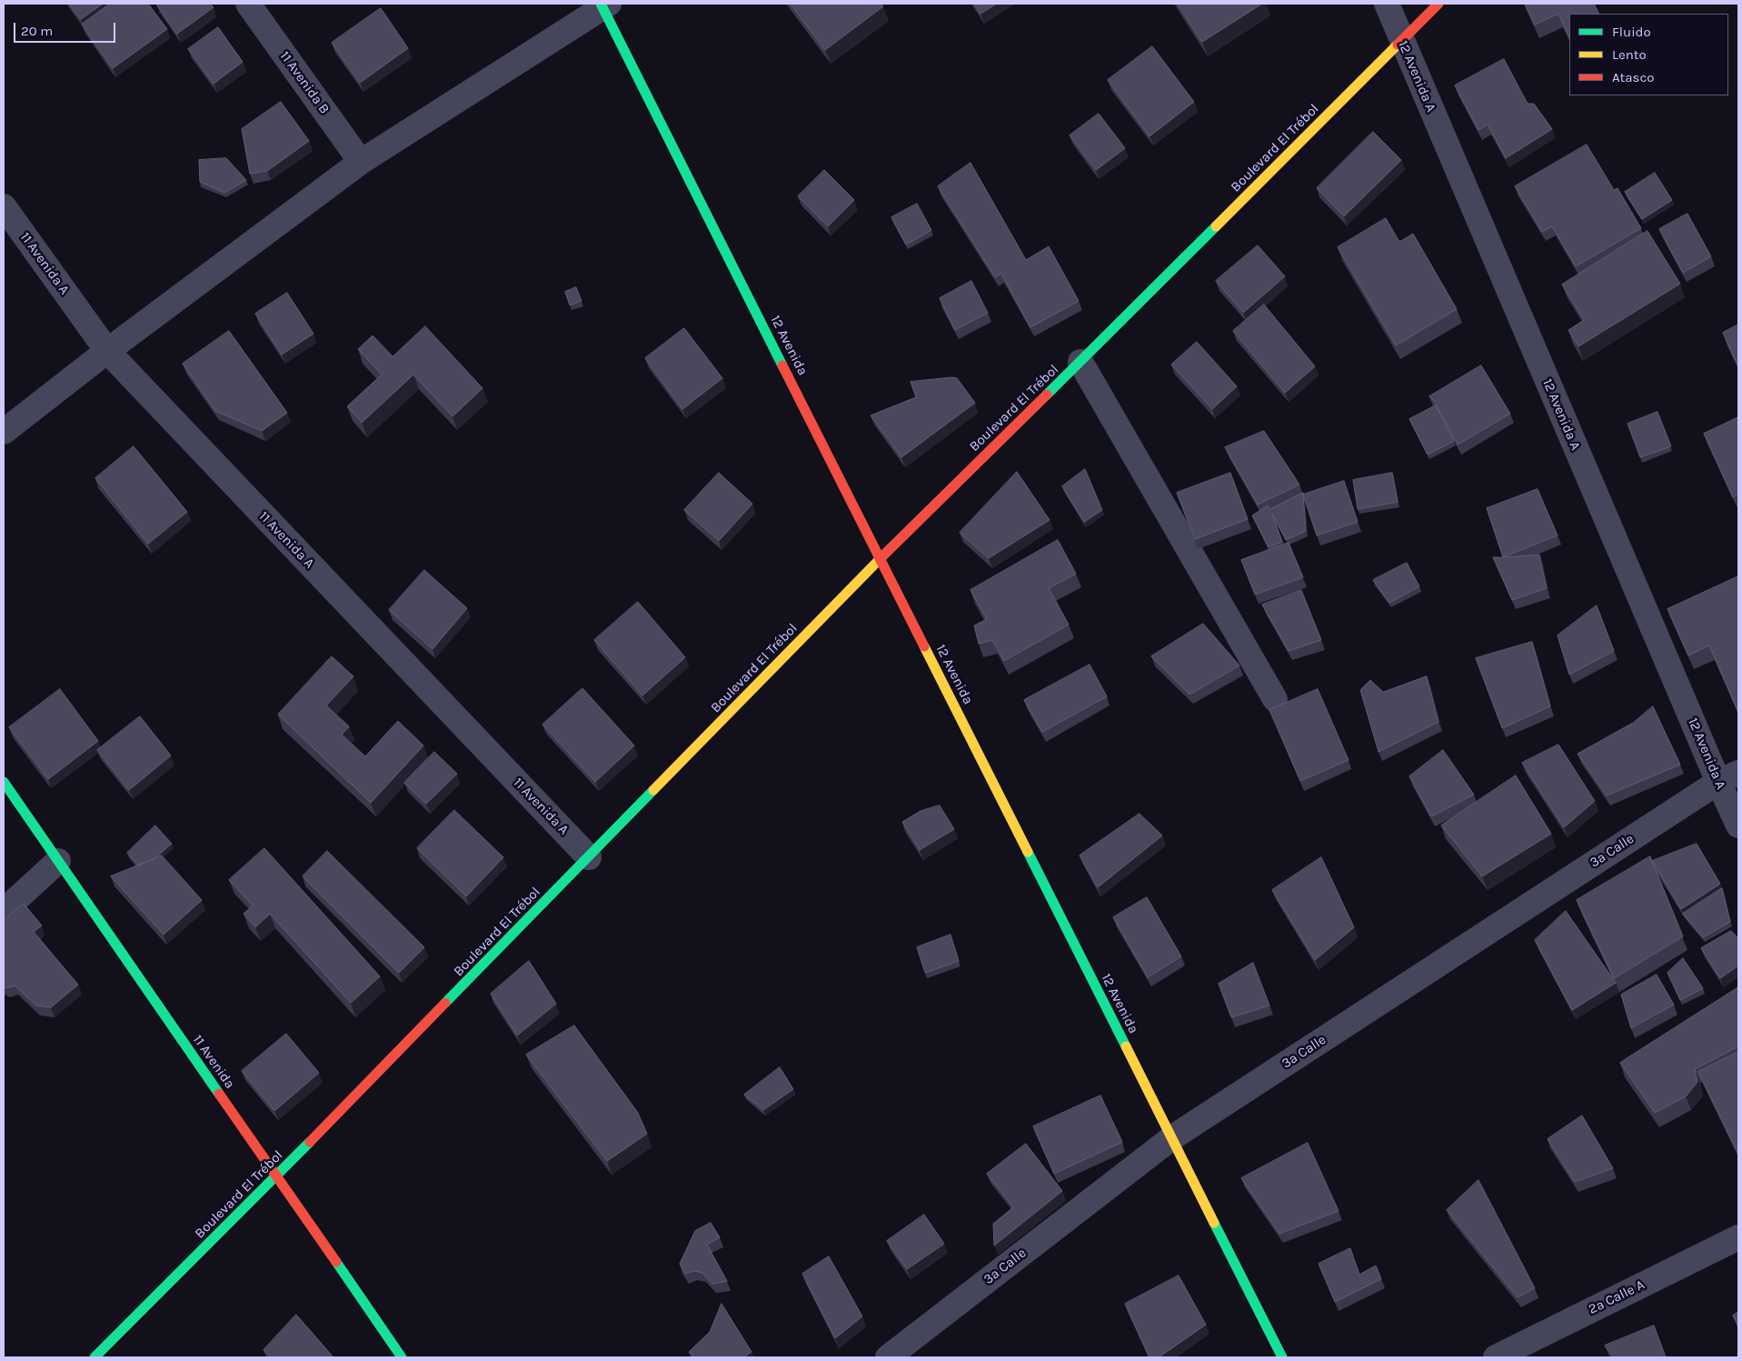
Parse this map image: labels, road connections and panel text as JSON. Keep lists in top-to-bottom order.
{
  "streets": {
    "street": [
      "12 Avenida A",
      "11 Avenida B",
      "Boulevard El Trébol",
      "11 Avenida A",
      "12 Avenida",
      "3a Calle",
      "11 Avenida",
      "2a Calle A"
    ]
  },
  "crossings": [
    ["12 Avenida A", "Boulevard El Trébol"],
    ["12 Avenida A", "3a Calle"],
    ["Boulevard El Trébol", "11 Avenida A"],
    ["Boulevard El Trébol", "12 Avenida"],
    ["Boulevard El Trébol", "11 Avenida"],
    ["12 Avenida", "3a Calle"]
  ],
  "legend": ["Fluido", "Lento", "Atasco"],
  "scale_bar": "20 m"
}
